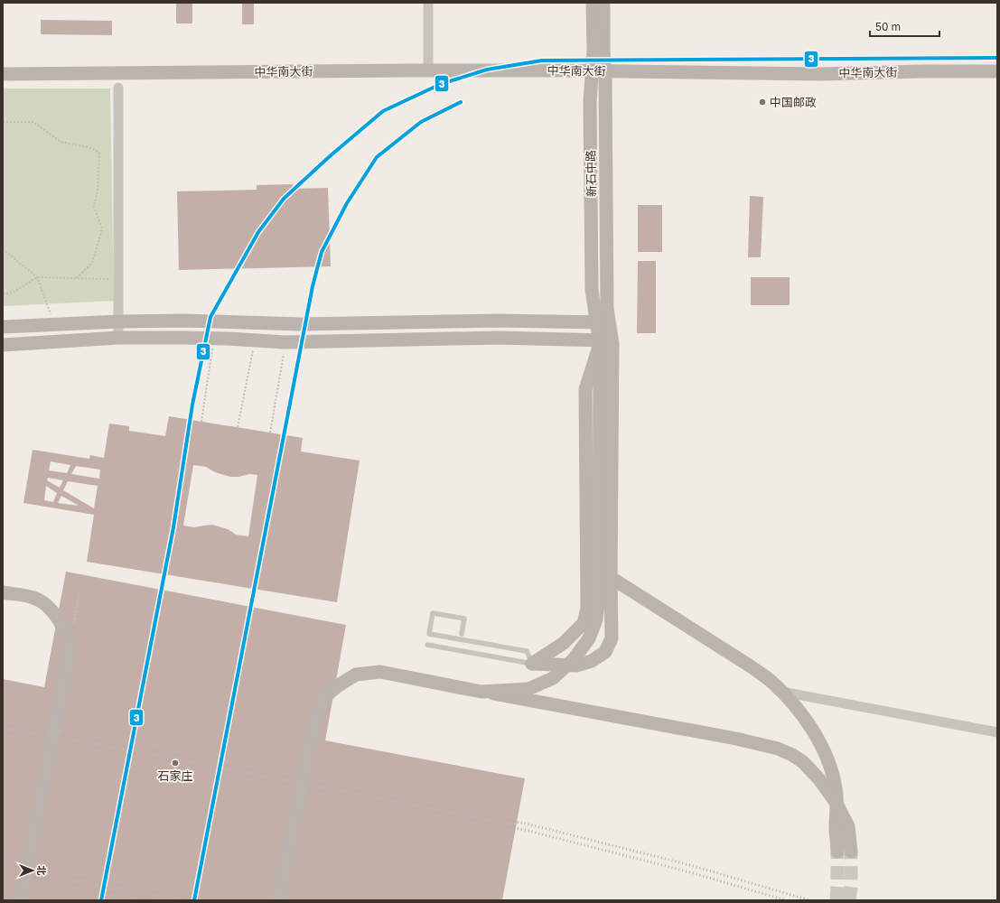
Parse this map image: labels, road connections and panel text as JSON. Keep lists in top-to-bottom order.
{
  "streets": {
    "main road": ["中华南大街", "新石中路"]
  },
  "crossings": [
    ["中华南大街", "新石中路"]
  ],
  "places": ["中国邮政", "石家庄"],
  "lines": ["transit line 3"],
  "scale_bar": "50 m",
  "north": "right"
}
